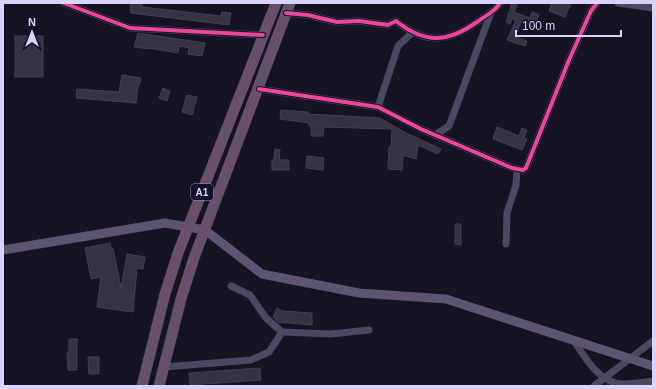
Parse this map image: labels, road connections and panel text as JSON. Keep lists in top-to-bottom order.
{
  "streets": {
    "highway": ["A1"]
  },
  "scale_bar": "100 m",
  "north": "top"
}
